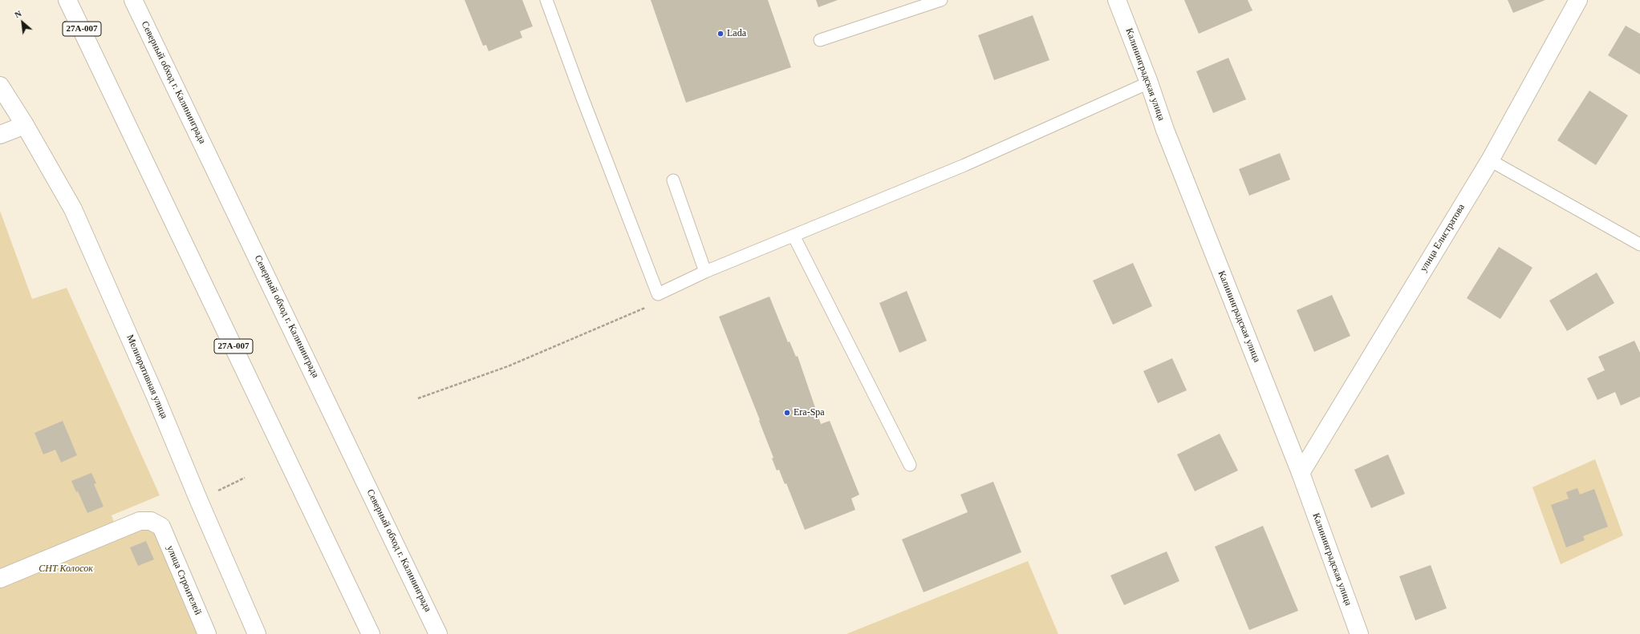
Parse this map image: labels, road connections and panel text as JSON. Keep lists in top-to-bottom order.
{
  "streets": {
    "main road": [
      "27А-007",
      "Калининградская улица",
      "Северный обход г. Калининграда",
      "улица Елистратова",
      "Мелиоративная улица",
      "улица Строителей"
    ]
  },
  "crossings": [
    ["Калининградская улица", "улица Елистратова"]
  ],
  "parks": ["СНТ Колосок"],
  "places": ["Lada", "Era-Spa"],
  "north": "top left"
}
